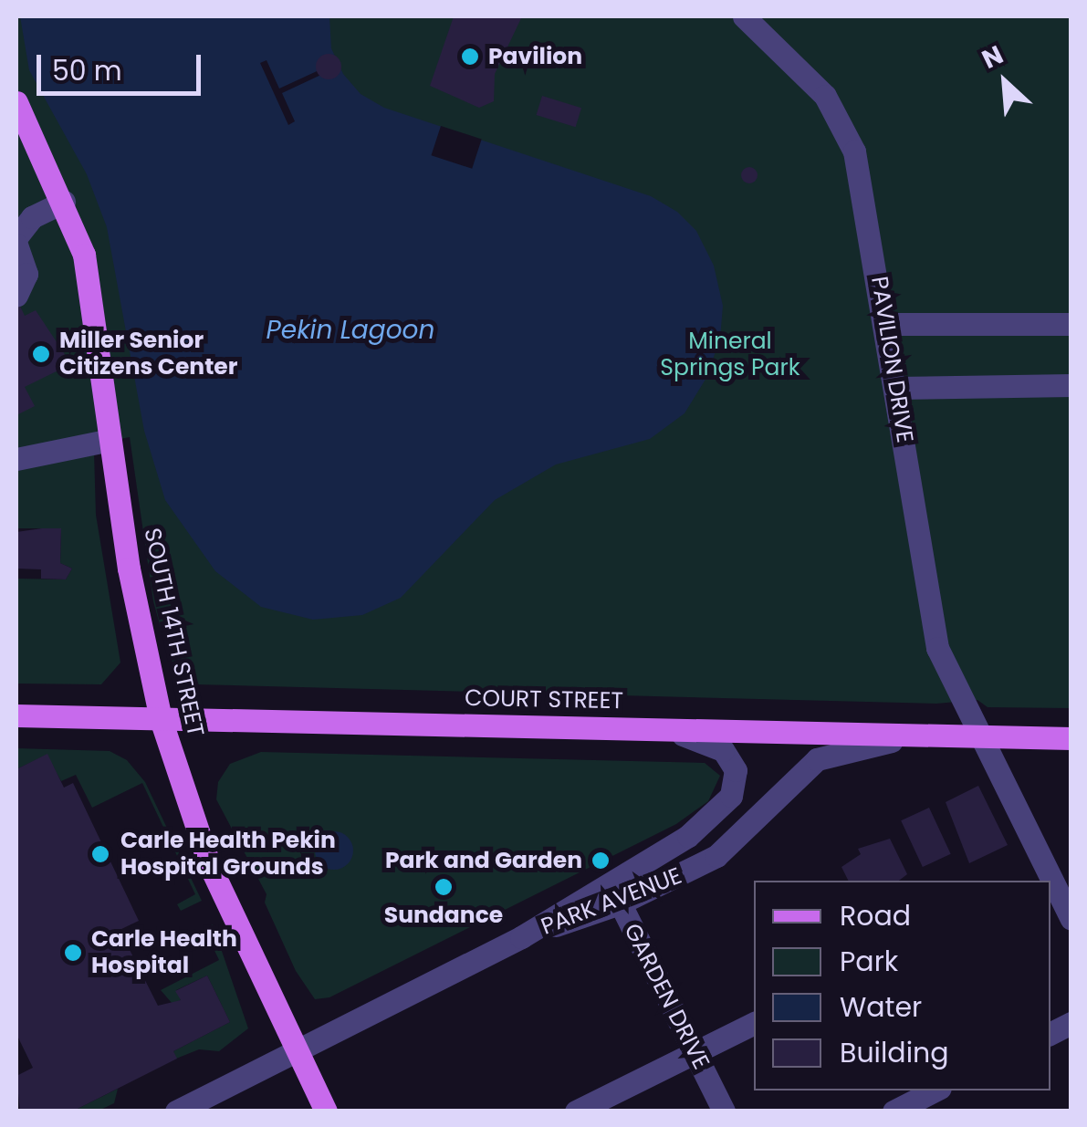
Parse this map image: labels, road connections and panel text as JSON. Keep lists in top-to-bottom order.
{
  "streets": {
    "main road": ["SOUTH 14TH STREET", "COURT STREET"],
    "street": ["PAVILION DRIVE", "PARK AVENUE", "GARDEN DRIVE"]
  },
  "crossings": [
    ["PAVILION DRIVE", "COURT STREET"],
    ["SOUTH 14TH STREET", "COURT STREET"],
    ["SOUTH 14TH STREET", "PARK AVENUE"],
    ["COURT STREET", "PARK AVENUE"],
    ["PARK AVENUE", "GARDEN DRIVE"]
  ],
  "water": ["Pekin Lagoon"],
  "parks": ["Mineral Springs Park"],
  "places": [
    "Pavilion",
    "Miller Senior Citizens Center",
    "Carle Health Pekin Hospital Grounds",
    "Park and Garden",
    "Sundance",
    "Carle Health Hospital"
  ],
  "legend": [
    "Road",
    "Park",
    "Water",
    "Building"
  ],
  "scale_bar": "50 m",
  "north": "top left"
}
